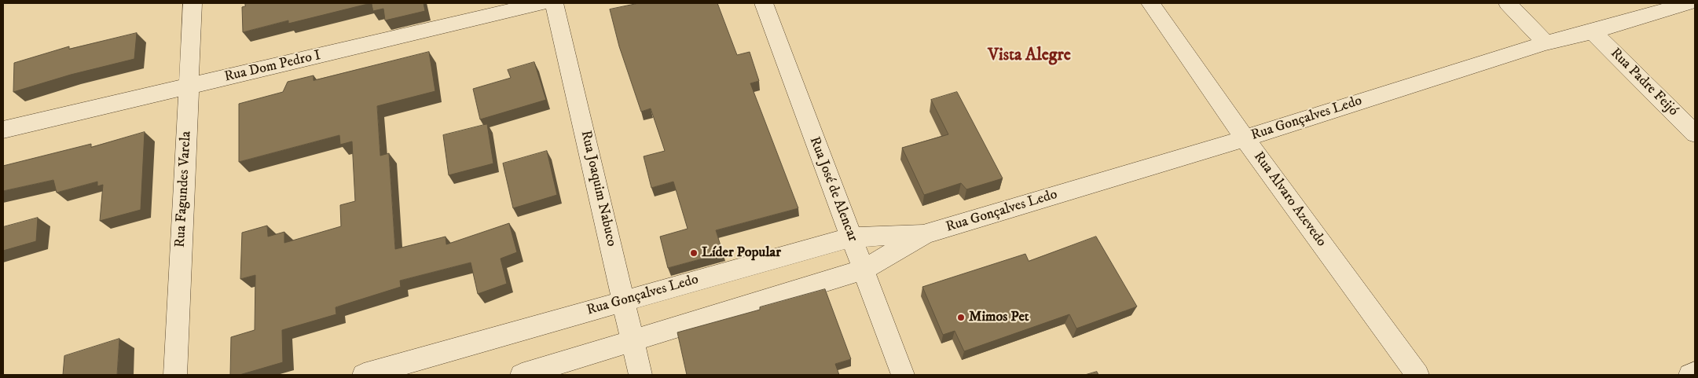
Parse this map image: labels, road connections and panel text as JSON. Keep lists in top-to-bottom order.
{
  "streets": {
    "street": [
      "Rua Dom Pedro I",
      "Rua Padre Feijó",
      "Rua Gonçalves Ledo",
      "Rua Joaquim Nabuco",
      "Rua Fagundes Varela",
      "Rua José de Alencar",
      "Rua Alvaro Azevedo"
    ]
  },
  "crossings": [
    ["Rua Dom Pedro I", "Rua Fagundes Varela"],
    ["Rua Padre Feijó", "Rua Gonçalves Ledo"],
    ["Rua Gonçalves Ledo", "Rua Joaquim Nabuco"],
    ["Rua Gonçalves Ledo", "Rua José de Alencar"],
    ["Rua Gonçalves Ledo", "Rua Alvaro Azevedo"]
  ],
  "districts": ["Vista Alegre"],
  "places": ["Líder Popular", "Mimos Pet"]
}
